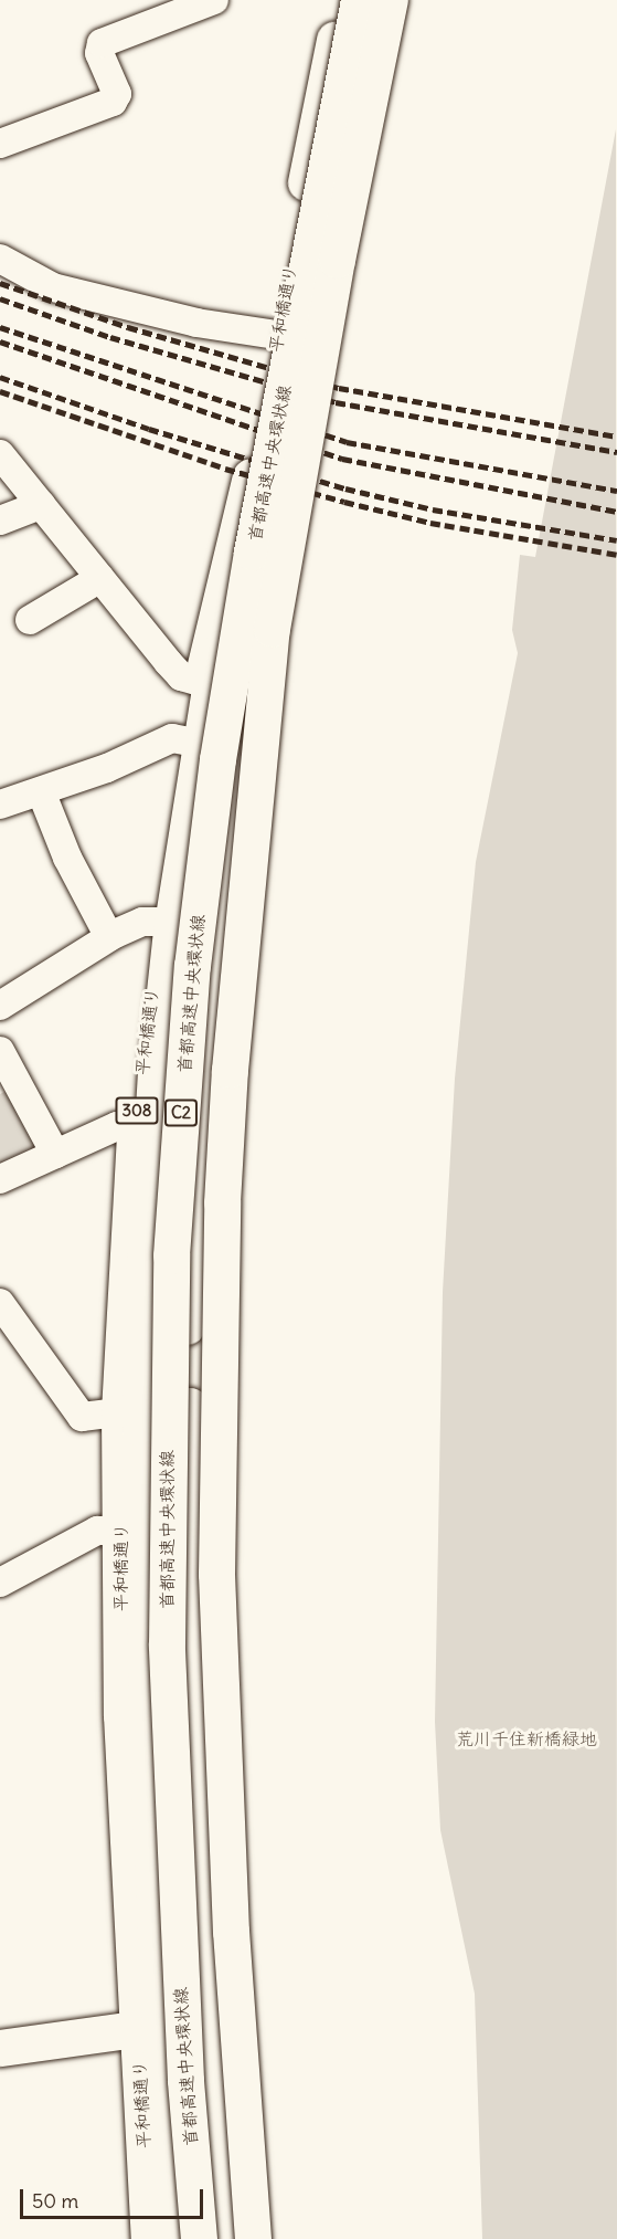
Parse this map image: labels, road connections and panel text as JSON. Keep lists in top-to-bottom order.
{
  "streets": {
    "main road": [
      "平和橋通り",
      "首都高速中央環状線",
      "308",
      "C2"
    ]
  },
  "parks": ["荒川千住新橋緑地"],
  "scale_bar": "50 m"
}
